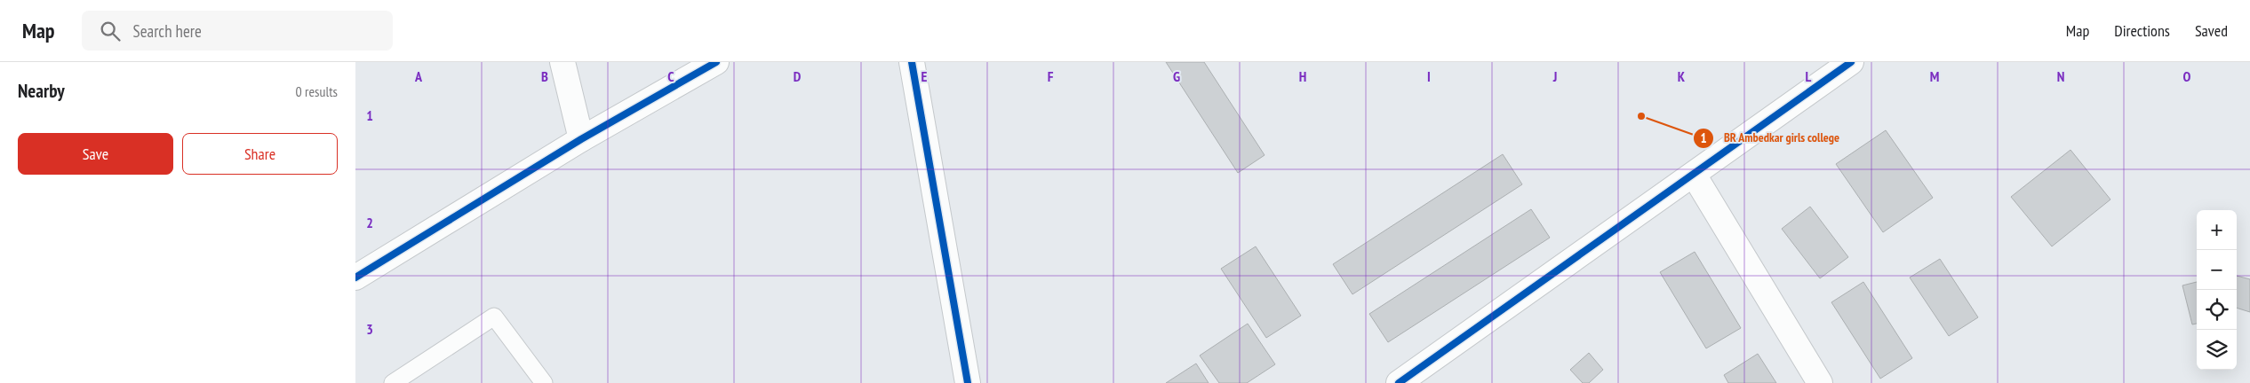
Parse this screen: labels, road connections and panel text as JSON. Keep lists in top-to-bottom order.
{
  "places": ["BR Ambedkar girls college"],
  "page": {
    "header": "Map",
    "search": "Search here",
    "nav": ["Map", "Directions", "Saved"],
    "heading": ["Nearby", "0 results"],
    "buttons": ["Save", "Share"],
    "map_buttons": ["+", "−"]
  },
  "grid": {
    "columns": [
      "A",
      "B",
      "C",
      "D",
      "E",
      "F",
      "G",
      "H",
      "I",
      "J",
      "K",
      "L",
      "M",
      "N",
      "O"
    ],
    "rows": ["1", "2", "3"]
  }
}
